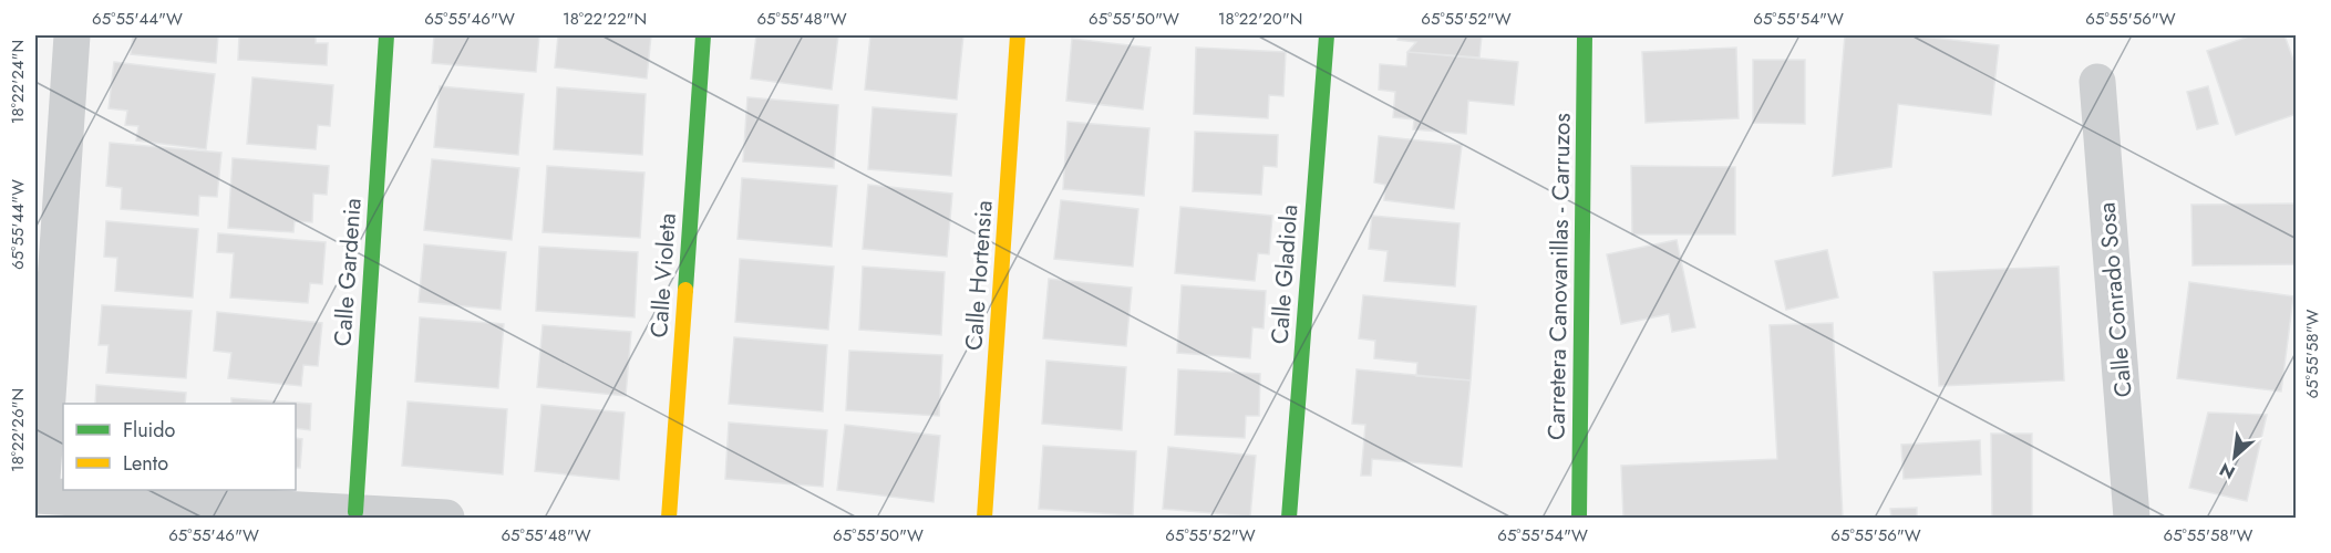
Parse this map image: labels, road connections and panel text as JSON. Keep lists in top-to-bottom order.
{
  "streets": {
    "street": [
      "Calle Gardenia",
      "Calle Gladiola",
      "Calle Violeta",
      "Calle Hortensia",
      "Carretera Canovanillas - Carruzos",
      "Calle Conrado Sosa"
    ]
  },
  "legend": ["Fluido", "Lento"],
  "north": "bottom left",
  "coordinates": [
    "65°55'44\"W",
    "65°55'46\"W",
    "18°22'22\"N",
    "65°55'48\"W",
    "65°55'50\"W",
    "18°22'20\"N",
    "65°55'52\"W",
    "65°55'54\"W",
    "65°55'56\"W",
    "18°22'24\"N",
    "65°55'58\"W",
    "18°22'26\"N"
  ]
}
